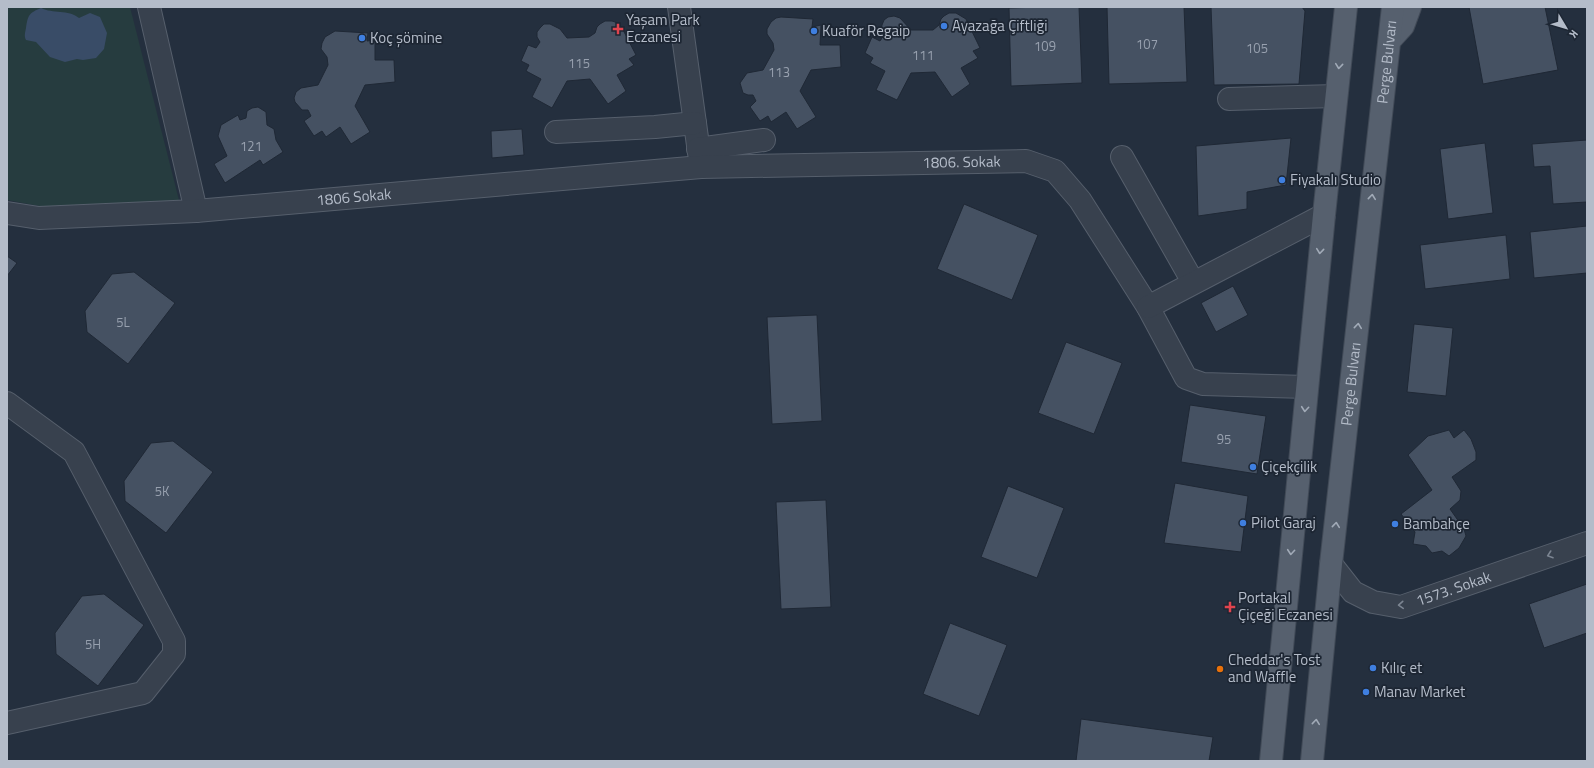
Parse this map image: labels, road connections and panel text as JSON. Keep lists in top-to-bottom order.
{
  "streets": {
    "main road": ["Perge Bulvarı"],
    "street": ["1806. Sokak", "1806 Sokak", "1573. Sokak"]
  },
  "crossings": [
    ["Perge Bulvarı", "1573. Sokak"],
    ["1806. Sokak", "1806 Sokak"]
  ],
  "one_way": ["1573. Sokak"],
  "places": {
    "other": [
      "Ayazağa Çiftliği",
      "Kuaför Regaip",
      "Koç şömine",
      "Fiyakalı Studio",
      "Çiçekçilik",
      "Pilot Garaj",
      "Bambahçe",
      "Kılıç et",
      "Cheddar's Tost and Waffle",
      "Manav Market"
    ],
    "health": ["Yaşam Park Eczanesi", "Portakal Çiçeği Eczanesi"]
  },
  "house_numbers": [
    "107",
    "109",
    "105",
    "111",
    "115",
    "113",
    "121",
    "5L",
    "95",
    "5K",
    "5H"
  ],
  "north": "bottom right"
}
